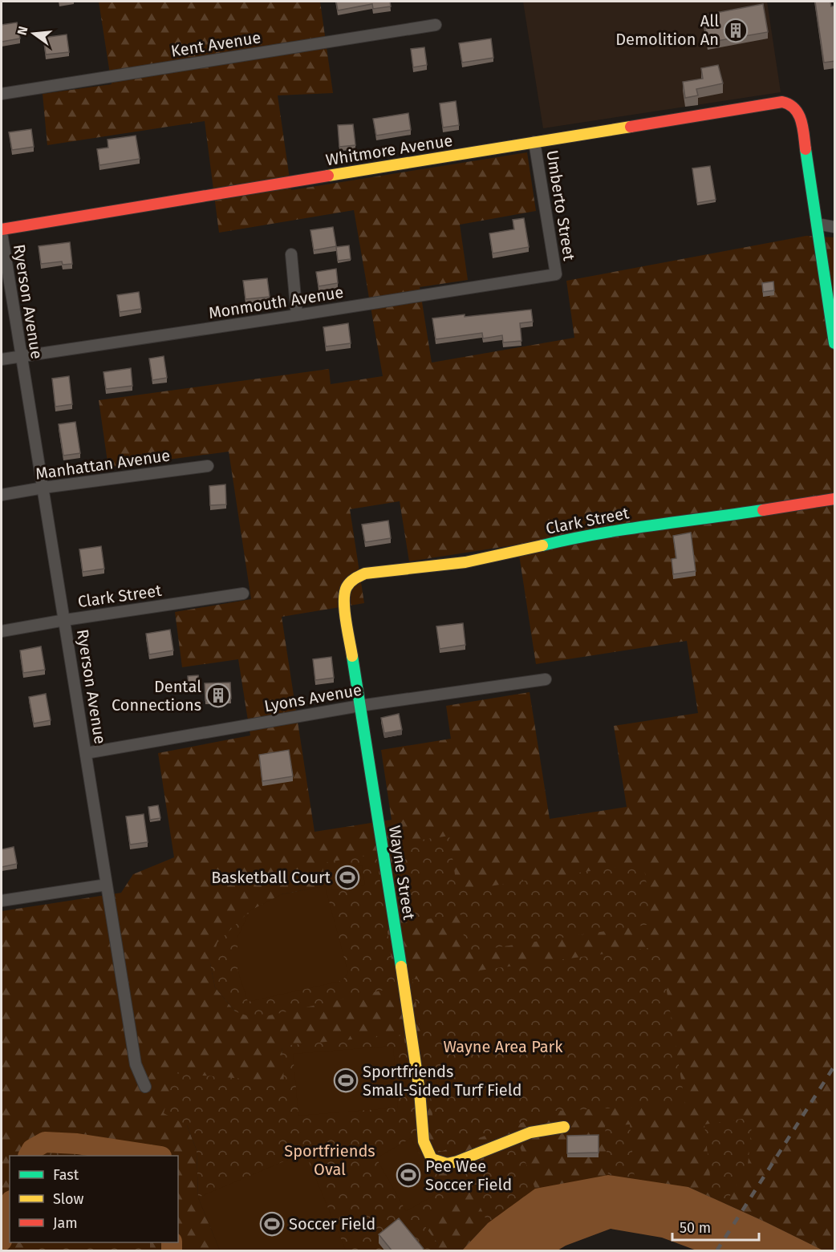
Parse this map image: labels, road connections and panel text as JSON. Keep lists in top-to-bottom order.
{
  "streets": {
    "street": [
      "Kent Avenue",
      "Whitmore Avenue",
      "Umberto Street",
      "Ryerson Avenue",
      "Monmouth Avenue",
      "Manhattan Avenue",
      "Clark Street",
      "Lyons Avenue",
      "Wayne Street"
    ]
  },
  "crossings": [
    ["Whitmore Avenue", "Umberto Street"],
    ["Whitmore Avenue", "Ryerson Avenue"],
    ["Umberto Street", "Monmouth Avenue"],
    ["Ryerson Avenue", "Monmouth Avenue"],
    ["Ryerson Avenue", "Manhattan Avenue"],
    ["Ryerson Avenue", "Clark Street"],
    ["Ryerson Avenue", "Lyons Avenue"],
    ["Clark Street", "Wayne Street"],
    ["Lyons Avenue", "Wayne Street"]
  ],
  "parks": ["Wayne Area Park", "Sportfriends Oval"],
  "places": {
    "building": ["All Demolition An", "Dental Connections"],
    "sports": [
      "Basketball Court",
      "Sportfriends Small-Sided Turf Field",
      "Pee Wee Soccer Field",
      "Soccer Field"
    ]
  },
  "legend": ["Fast", "Slow", "Jam"],
  "scale_bar": "50 m",
  "north": "left"
}
